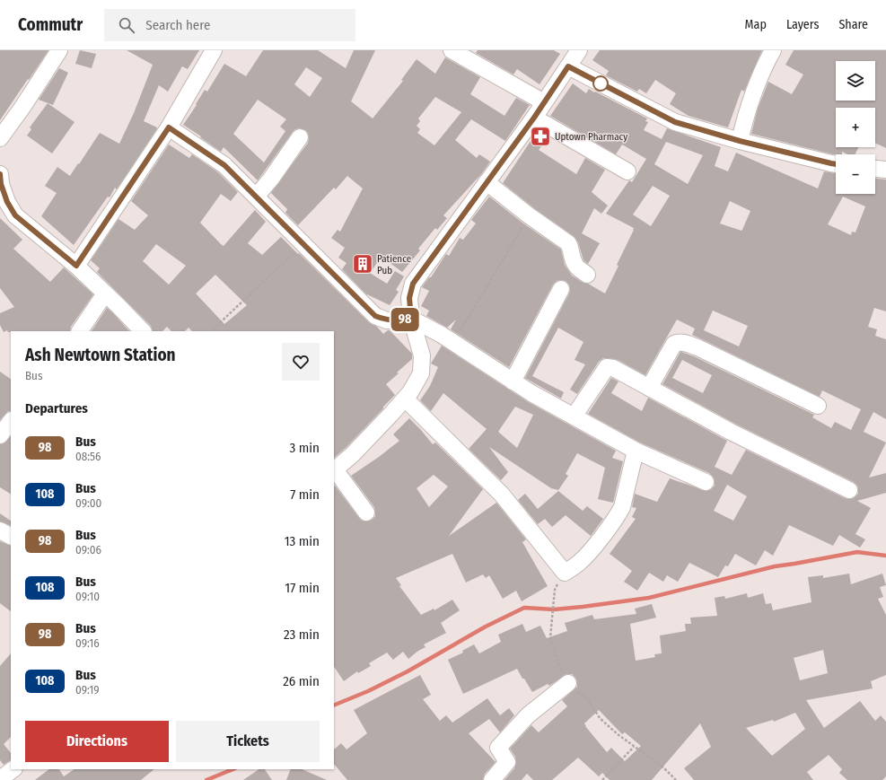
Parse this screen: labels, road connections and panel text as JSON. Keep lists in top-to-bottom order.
{
  "places": {
    "pharmacy": ["Uptown Pharmacy"],
    "building": ["Patience Pub"]
  },
  "lines": ["bus line 98"],
  "page": {
    "header": "Commutr",
    "search": "Search here",
    "nav": ["Map", "Layers", "Share"],
    "on_map": "98",
    "map_buttons": ["+", "−"],
    "heading": [
      ["Ash Newtown Station", "Bus"],
      "Departures"
    ],
    "list": [
      {
        "mark": "98",
        "name": "Bus",
        "note": "08:56",
        "value": "3 min"
      },
      {
        "mark": "108",
        "name": "Bus",
        "note": "09:00",
        "value": "7 min"
      },
      {
        "mark": "98",
        "name": "Bus",
        "note": "09:06",
        "value": "13 min"
      },
      {
        "mark": "108",
        "name": "Bus",
        "note": "09:10",
        "value": "17 min"
      },
      {
        "mark": "98",
        "name": "Bus",
        "note": "09:16",
        "value": "23 min"
      },
      {
        "mark": "108",
        "name": "Bus",
        "note": "09:19",
        "value": "26 min"
      }
    ],
    "buttons": ["Directions", "Tickets"]
  }
}
